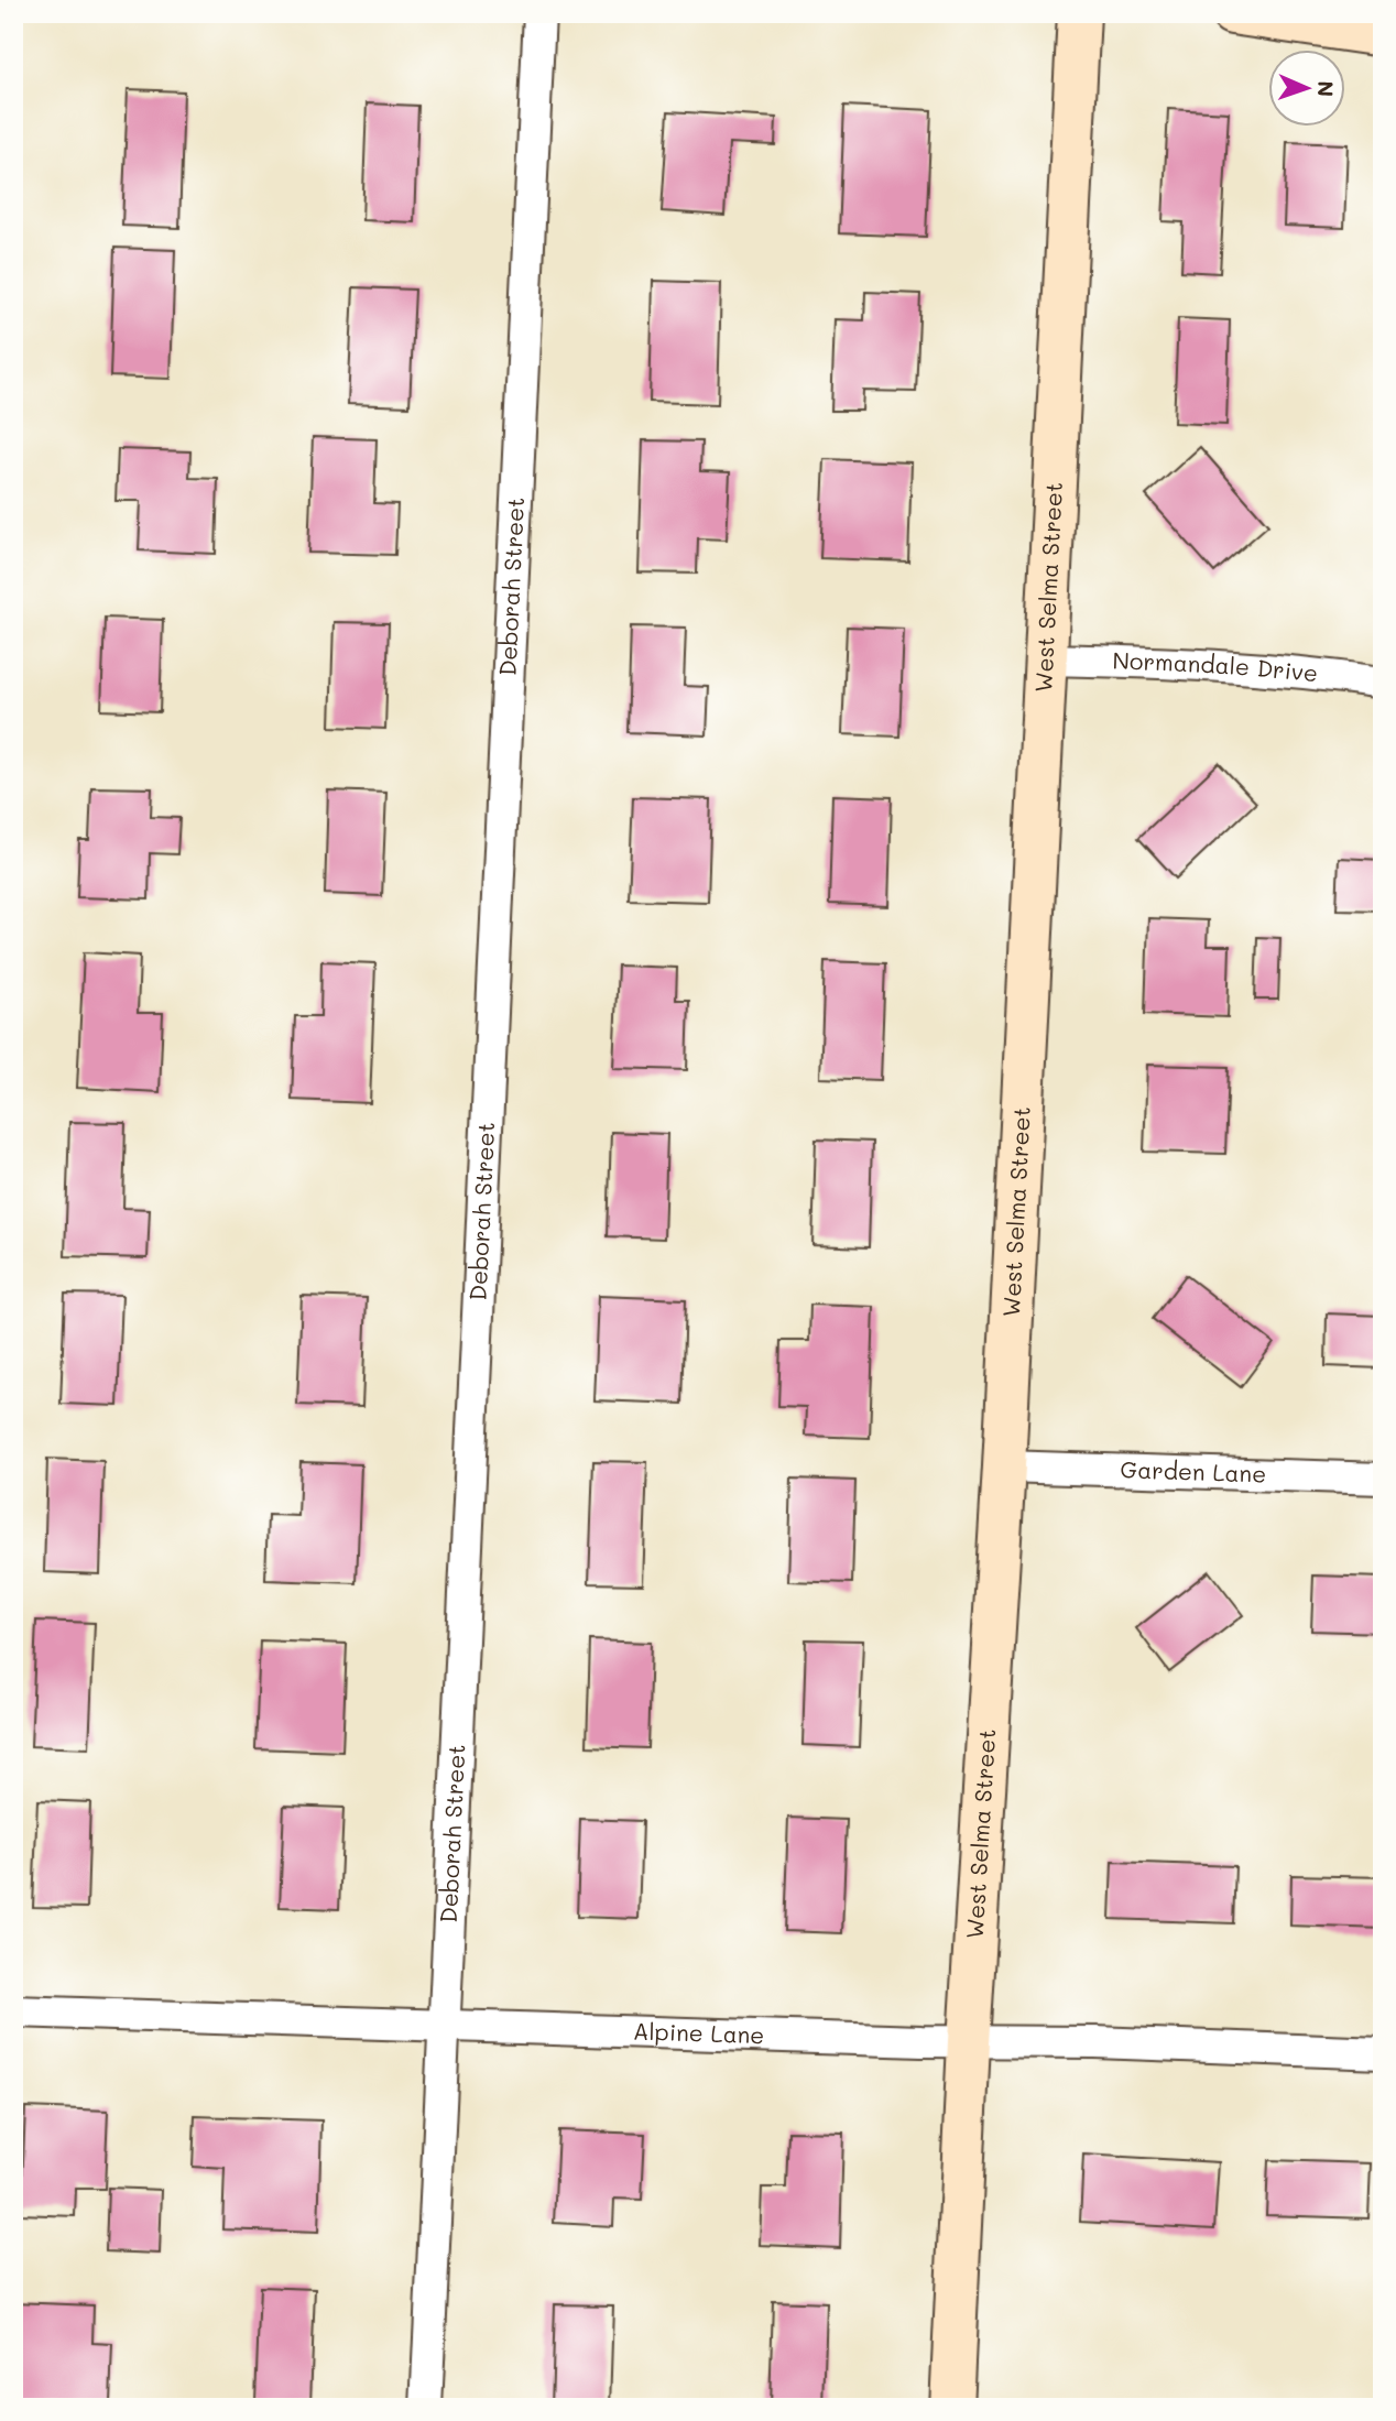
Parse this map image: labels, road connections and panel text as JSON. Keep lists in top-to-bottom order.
{
  "streets": {
    "street": [
      "Deborah Street",
      "West Selma Street",
      "Normandale Drive",
      "Garden Lane",
      "Alpine Lane"
    ]
  },
  "crossings": [
    ["Deborah Street", "Alpine Lane"],
    ["West Selma Street", "Normandale Drive"],
    ["West Selma Street", "Garden Lane"],
    ["West Selma Street", "Alpine Lane"]
  ],
  "north": "right"
}
